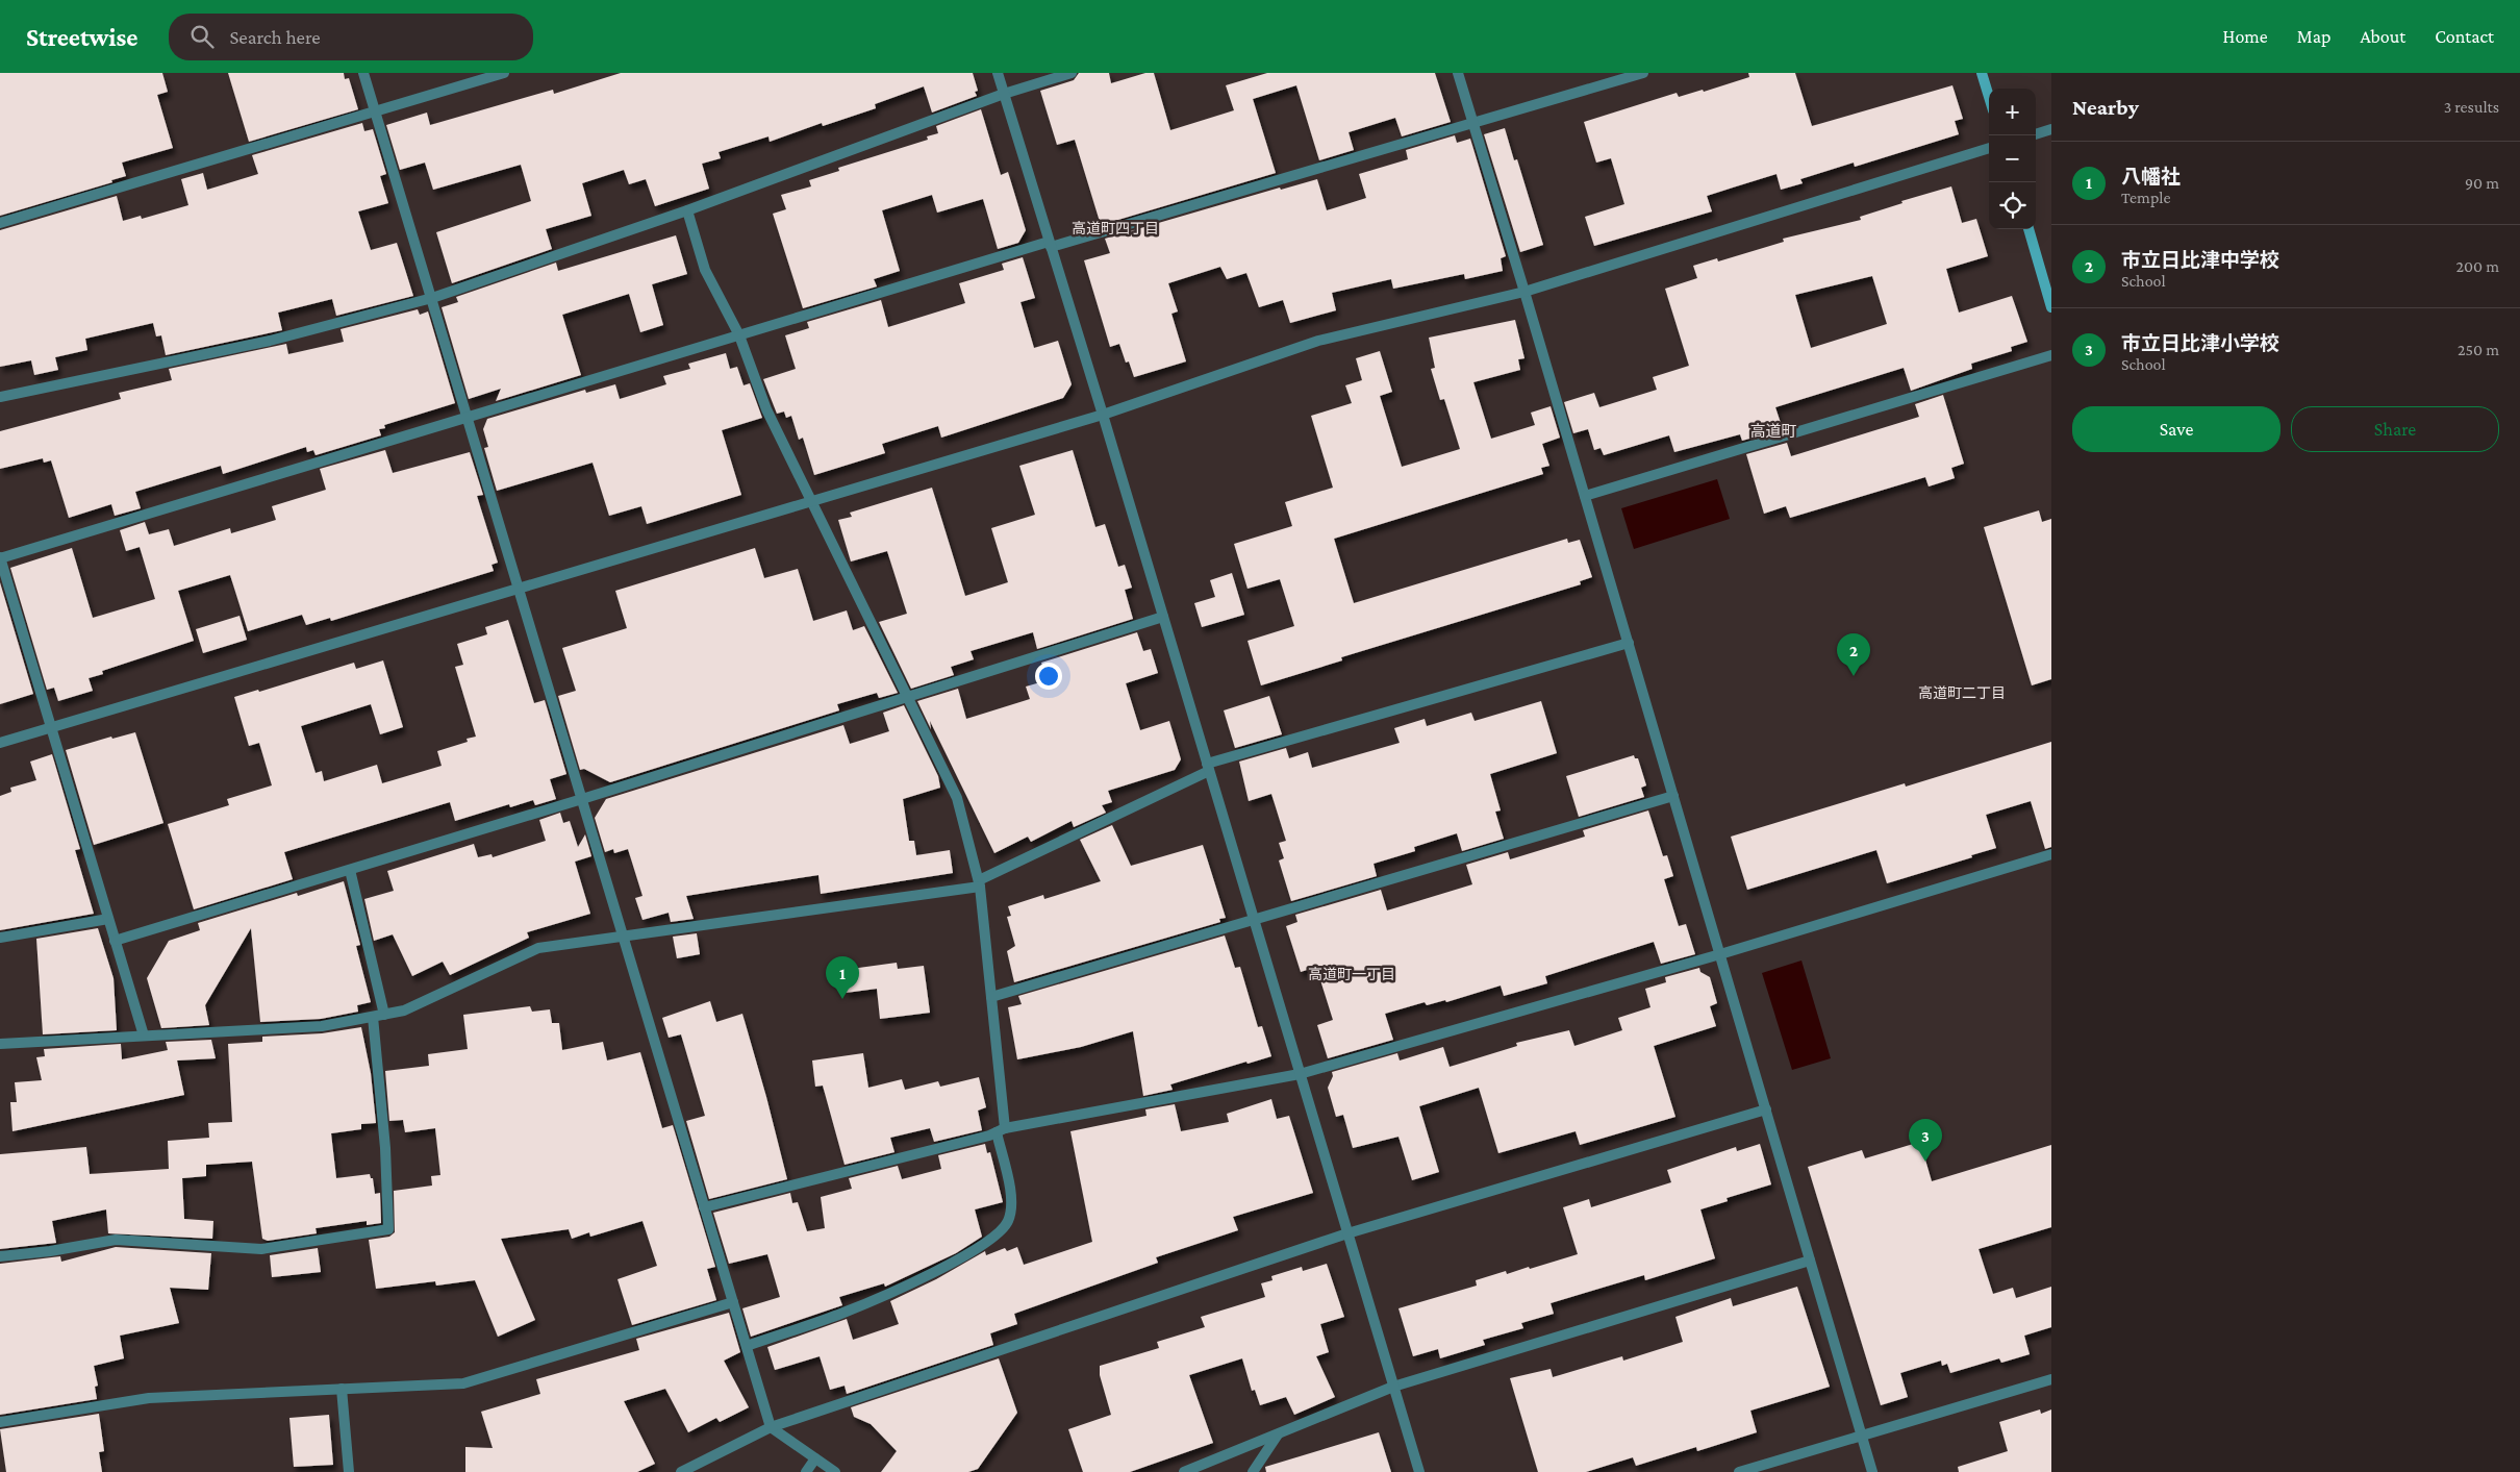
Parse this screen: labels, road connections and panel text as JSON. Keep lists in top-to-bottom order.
{
  "districts": [
    "高道町四丁目",
    "高道町",
    "高道町二丁目",
    "高道町一丁目"
  ],
  "page": {
    "header": "Streetwise",
    "search": "Search here",
    "nav": [
      "Home",
      "Map",
      "About",
      "Contact"
    ],
    "heading": ["Nearby", "3 results"],
    "map_buttons": ["+", "−"],
    "list": [
      {
        "mark": "1",
        "name": "八幡社",
        "note": "Temple",
        "value": "90 m"
      },
      {
        "mark": "2",
        "name": "市立日比津中学校",
        "note": "School",
        "value": "200 m"
      },
      {
        "mark": "3",
        "name": "市立日比津小学校",
        "note": "School",
        "value": "250 m"
      }
    ],
    "buttons": ["Save", "Share"],
    "pins": ["2", "1", "3"]
  }
}
